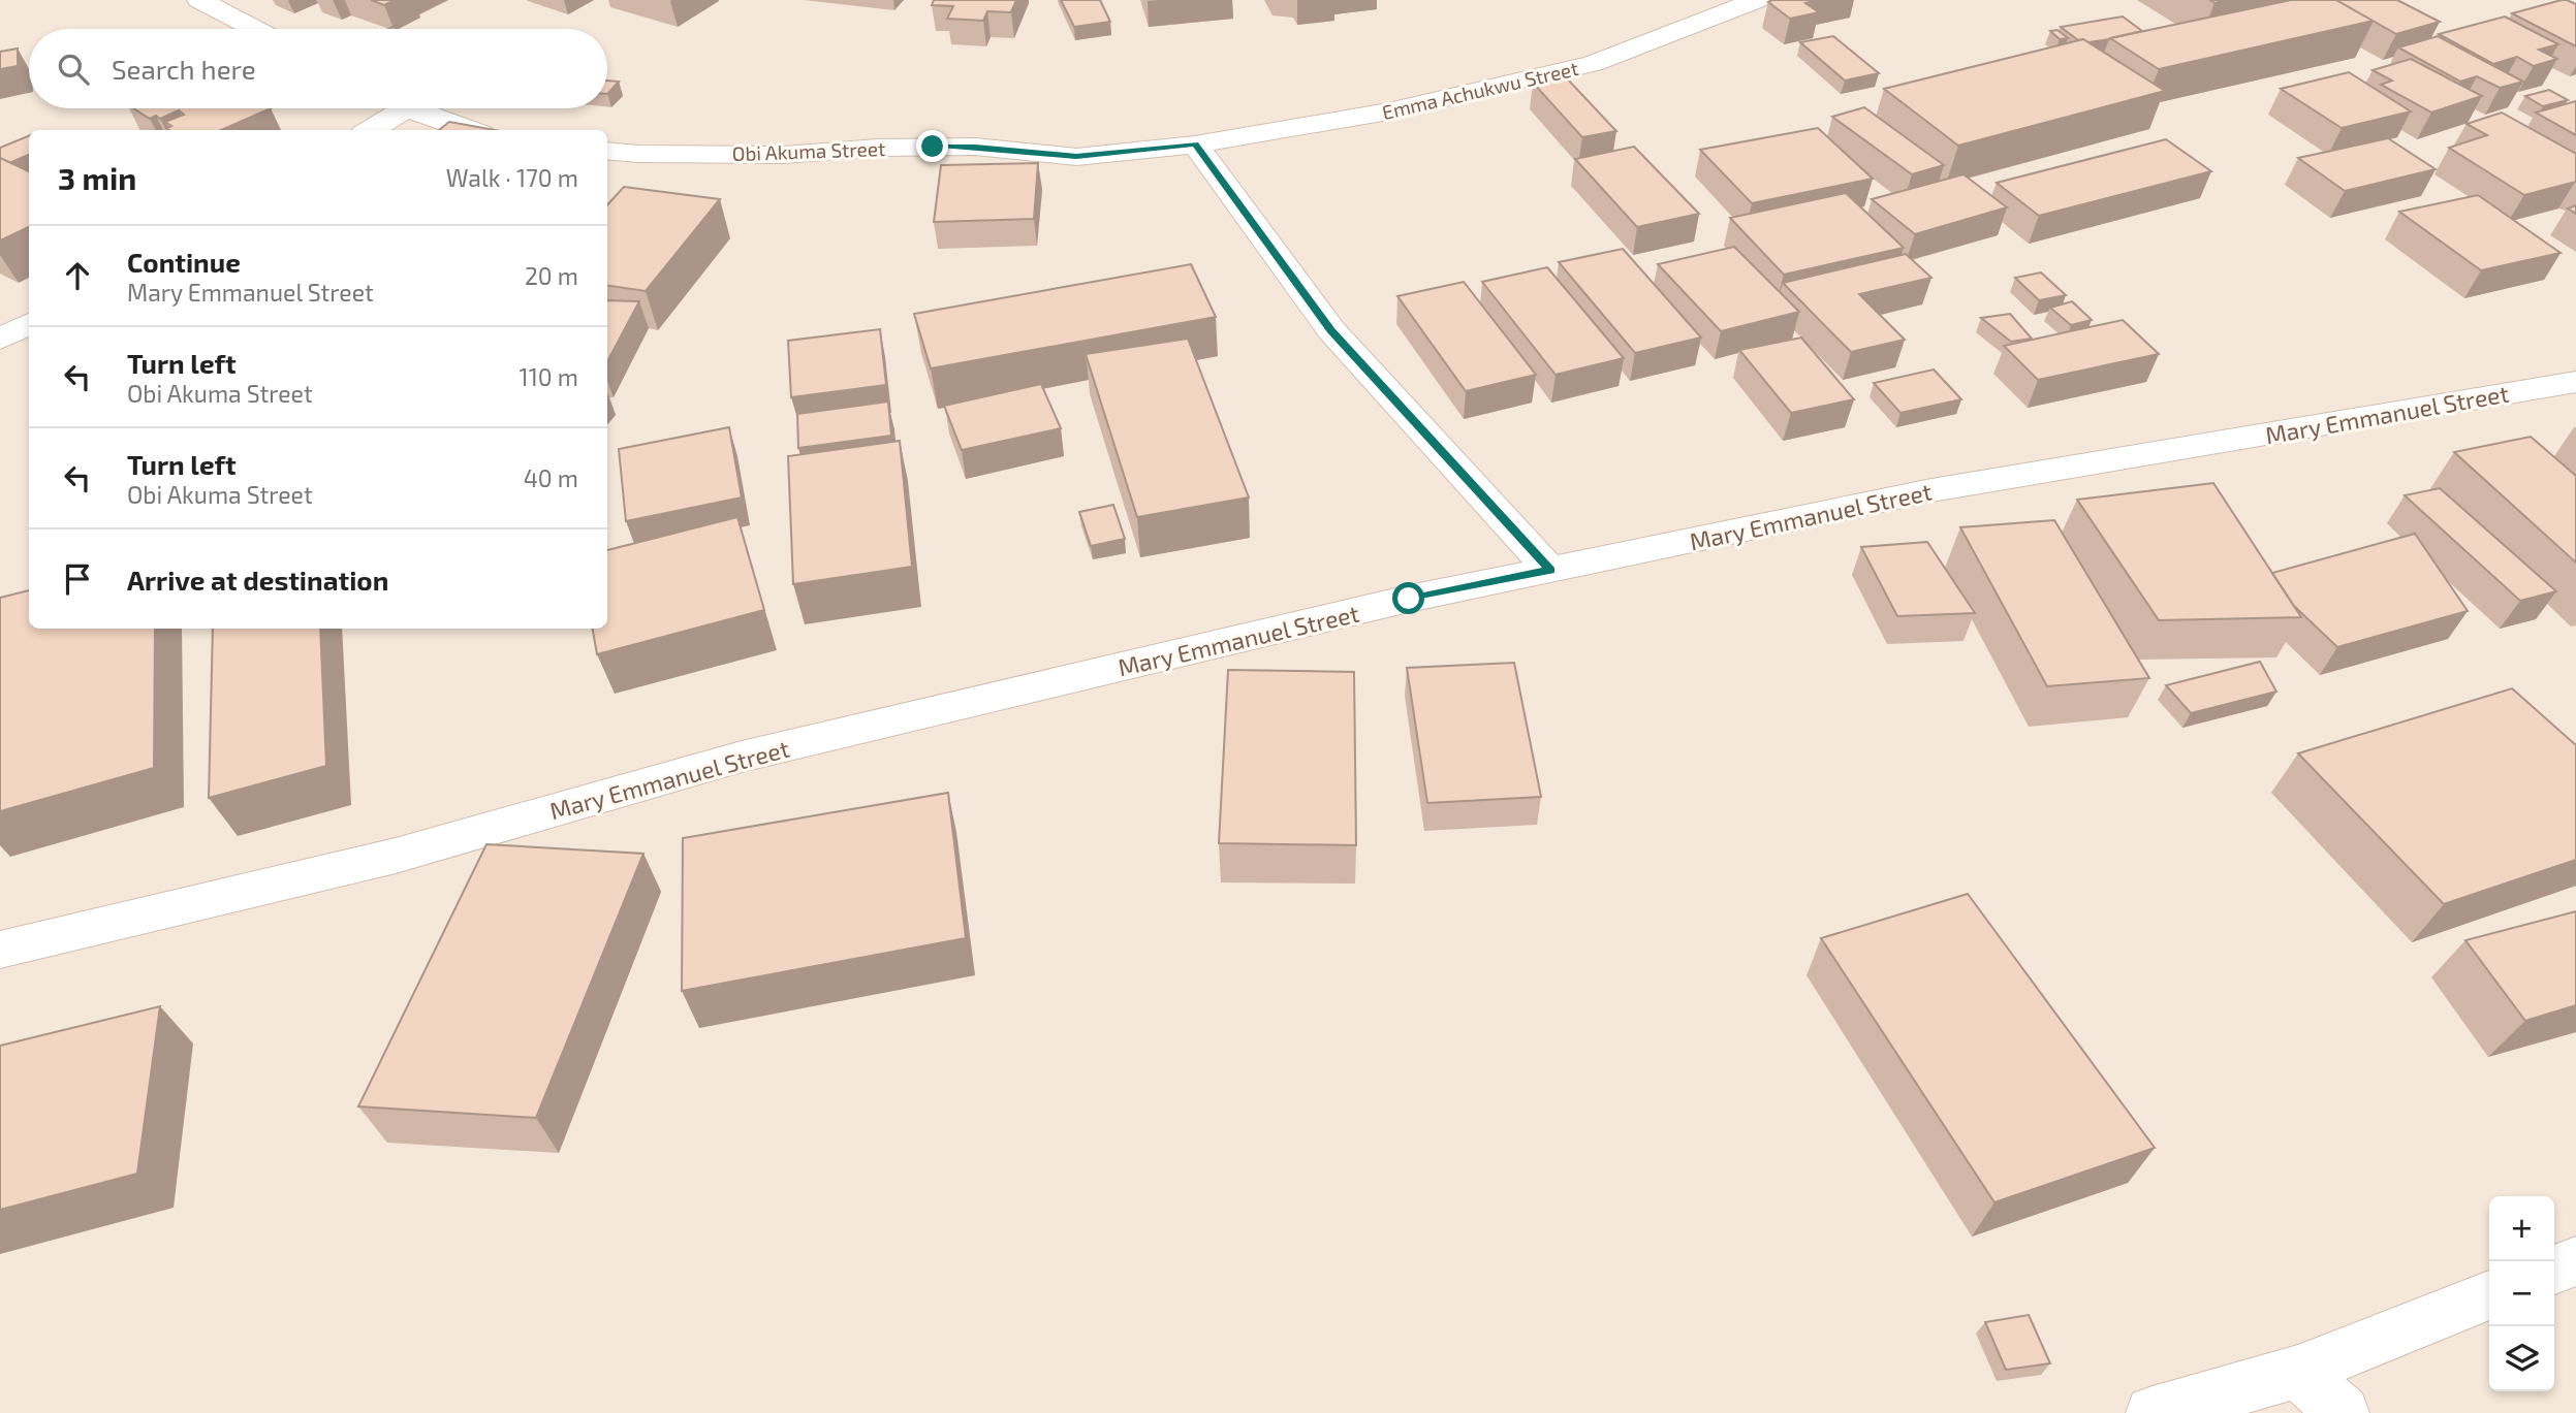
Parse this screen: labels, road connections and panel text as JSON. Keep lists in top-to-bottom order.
{
  "streets": {
    "street": ["Emma Achukwu Street", "Obi Akuma Street", "Mary Emmanuel Street"]
  },
  "crossings": [
    ["Emma Achukwu Street", "Obi Akuma Street"]
  ],
  "page": {
    "search": "Search here",
    "heading": ["3 min", "Walk · 170 m"],
    "list": [
      ["Continue", "Mary Emmanuel Street", "20 m"],
      ["Turn left", "Obi Akuma Street", "110 m"],
      ["Turn left", "Obi Akuma Street", "40 m"],
      "Arrive at destination"
    ],
    "map_buttons": ["+", "−"]
  }
}
